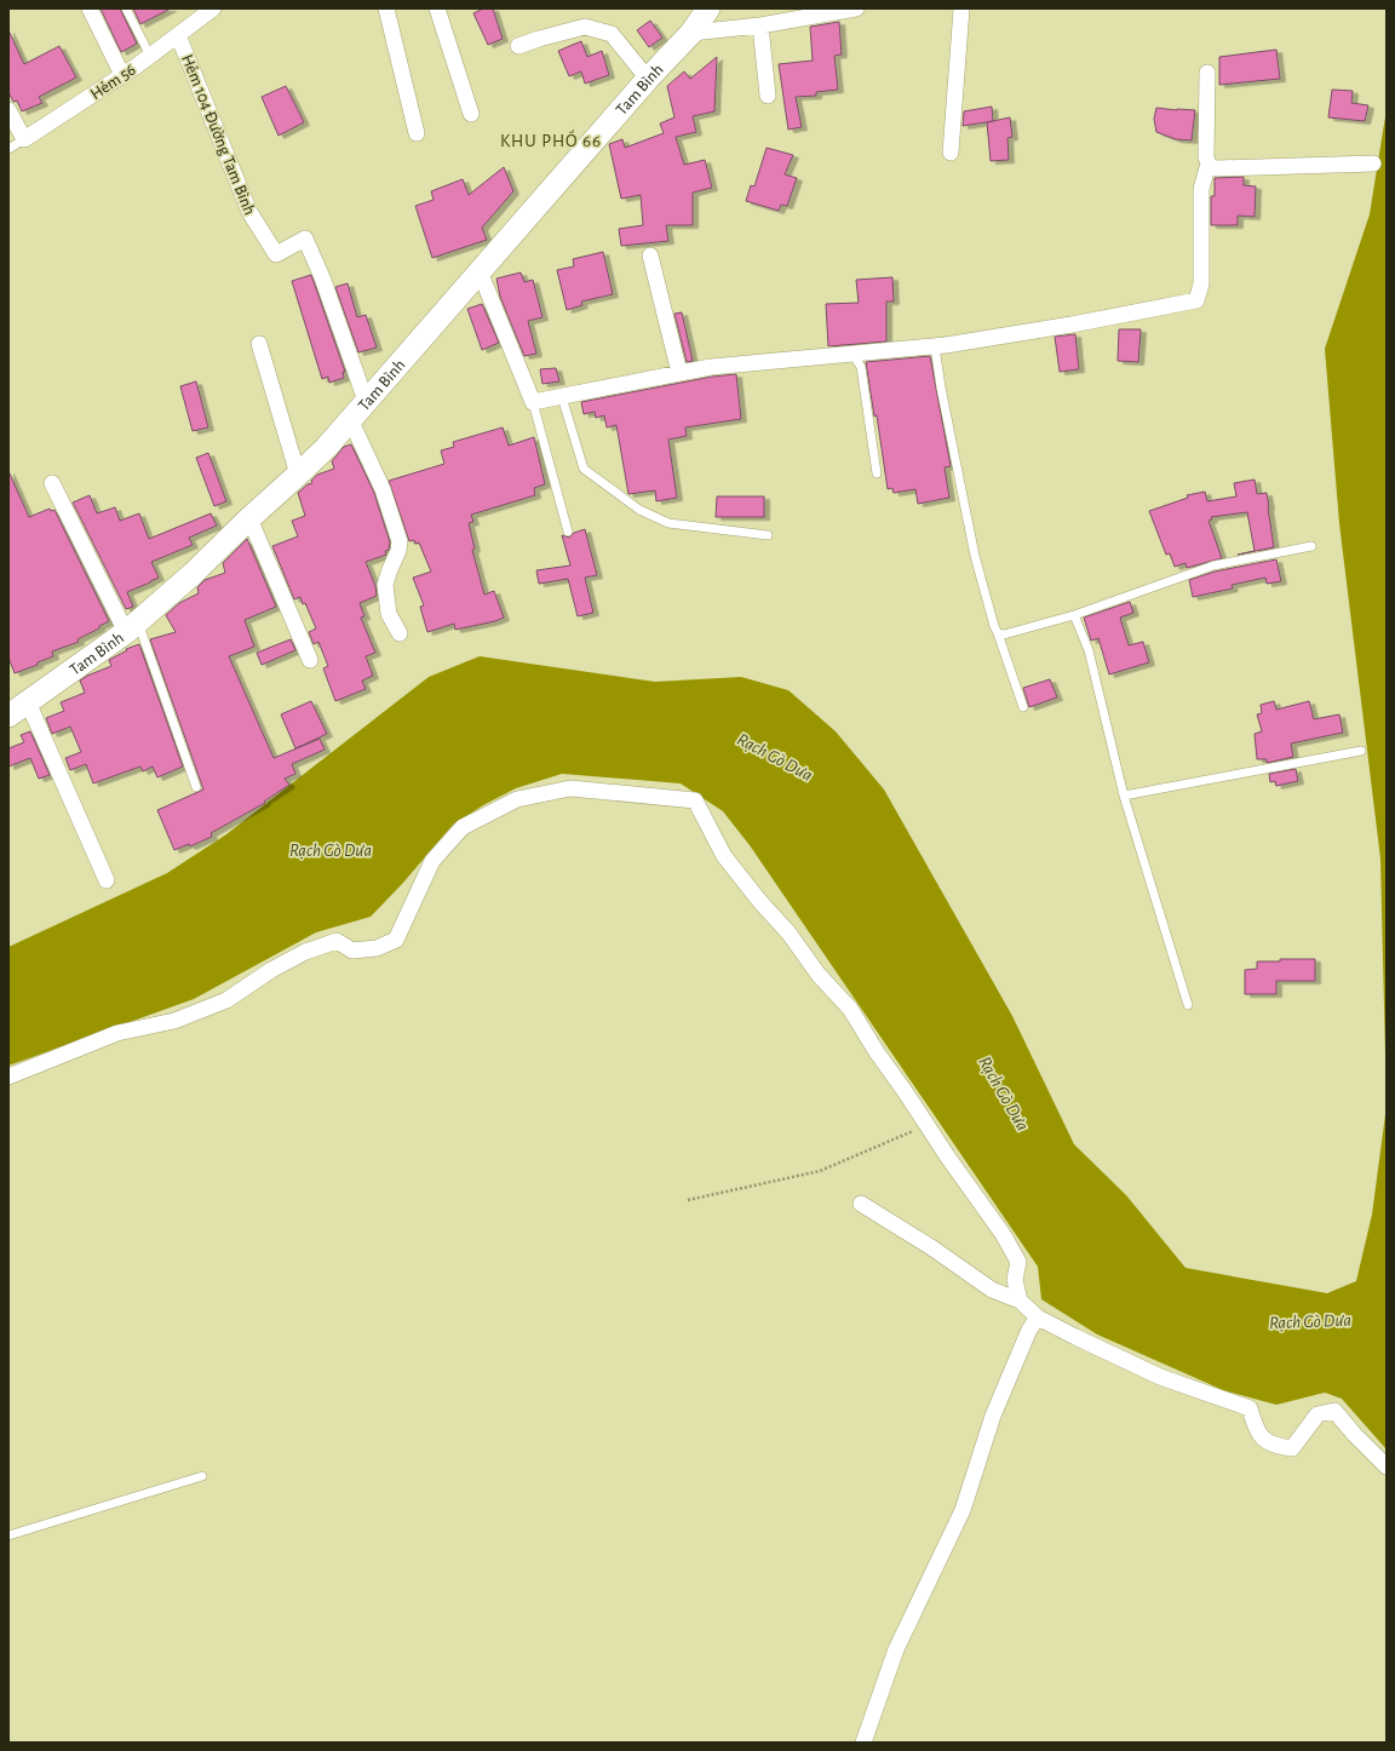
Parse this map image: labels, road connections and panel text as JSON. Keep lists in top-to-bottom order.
{
  "streets": {
    "main road": ["Tam Bình"],
    "street": ["Hẻm 56", "Hẻm 104 Đường Tam Bình"]
  },
  "crossings": [
    ["Hẻm 56", "Hẻm 104 Đường Tam Bình"],
    ["Tam Bình", "Hẻm 104 Đường Tam Bình"]
  ],
  "districts": ["KHU PHỐ 66"],
  "water": ["Rạch Gò Dưa"]
}
